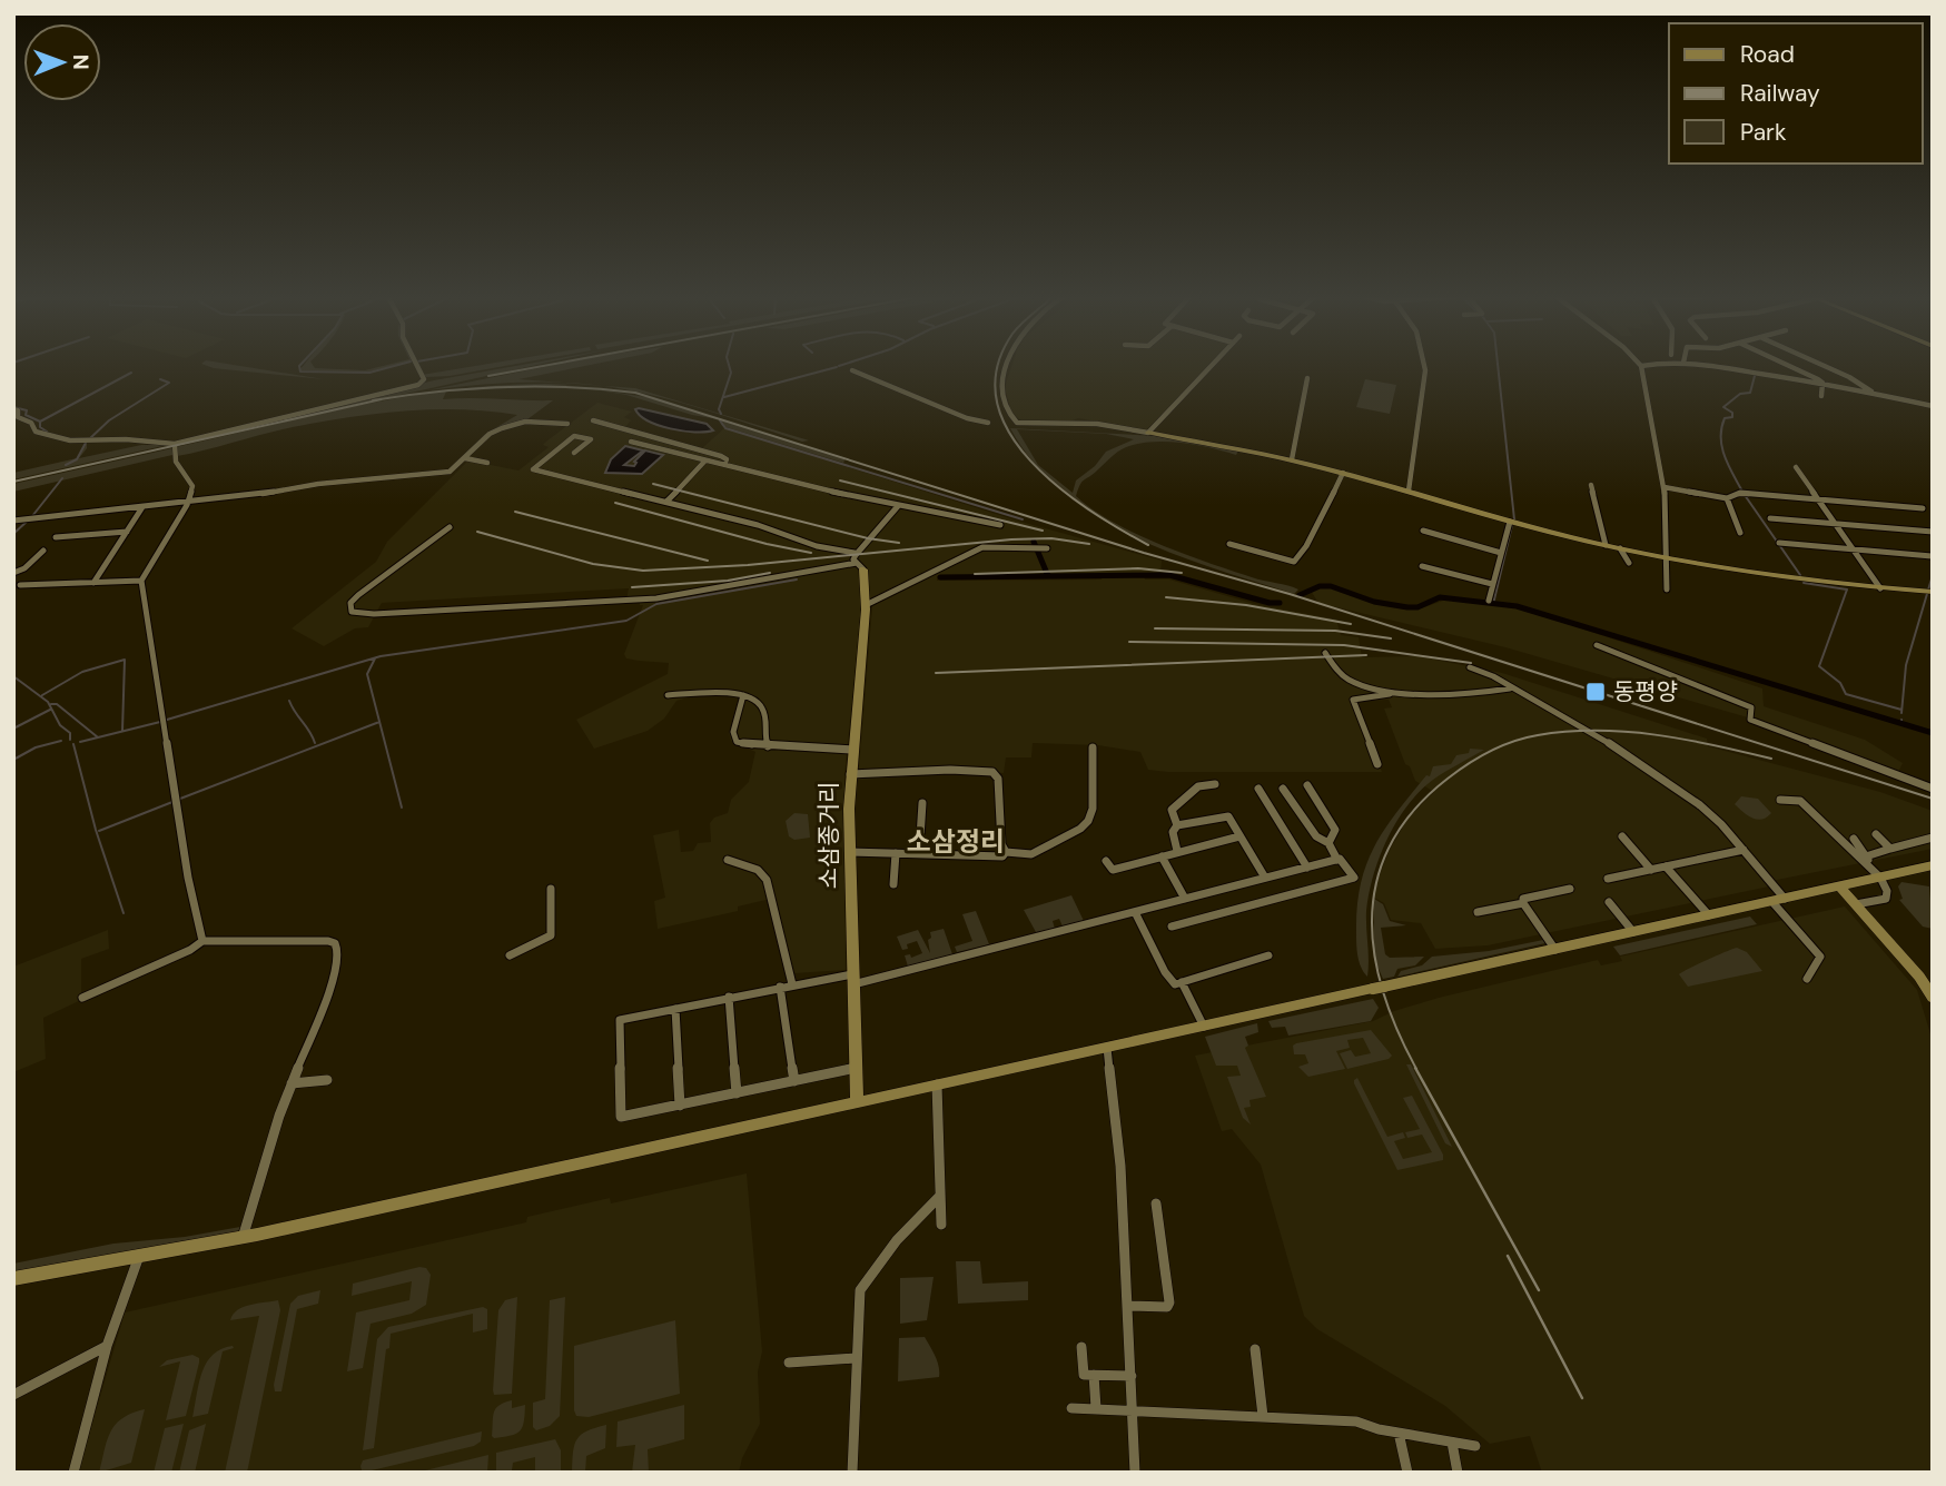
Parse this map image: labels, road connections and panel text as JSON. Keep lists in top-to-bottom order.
{
  "streets": {
    "street": ["소삼종거리"]
  },
  "districts": ["소삼정리"],
  "places": {
    "transit": ["동평양"]
  },
  "legend": ["Road", "Railway", "Park"],
  "north": "right"
}
